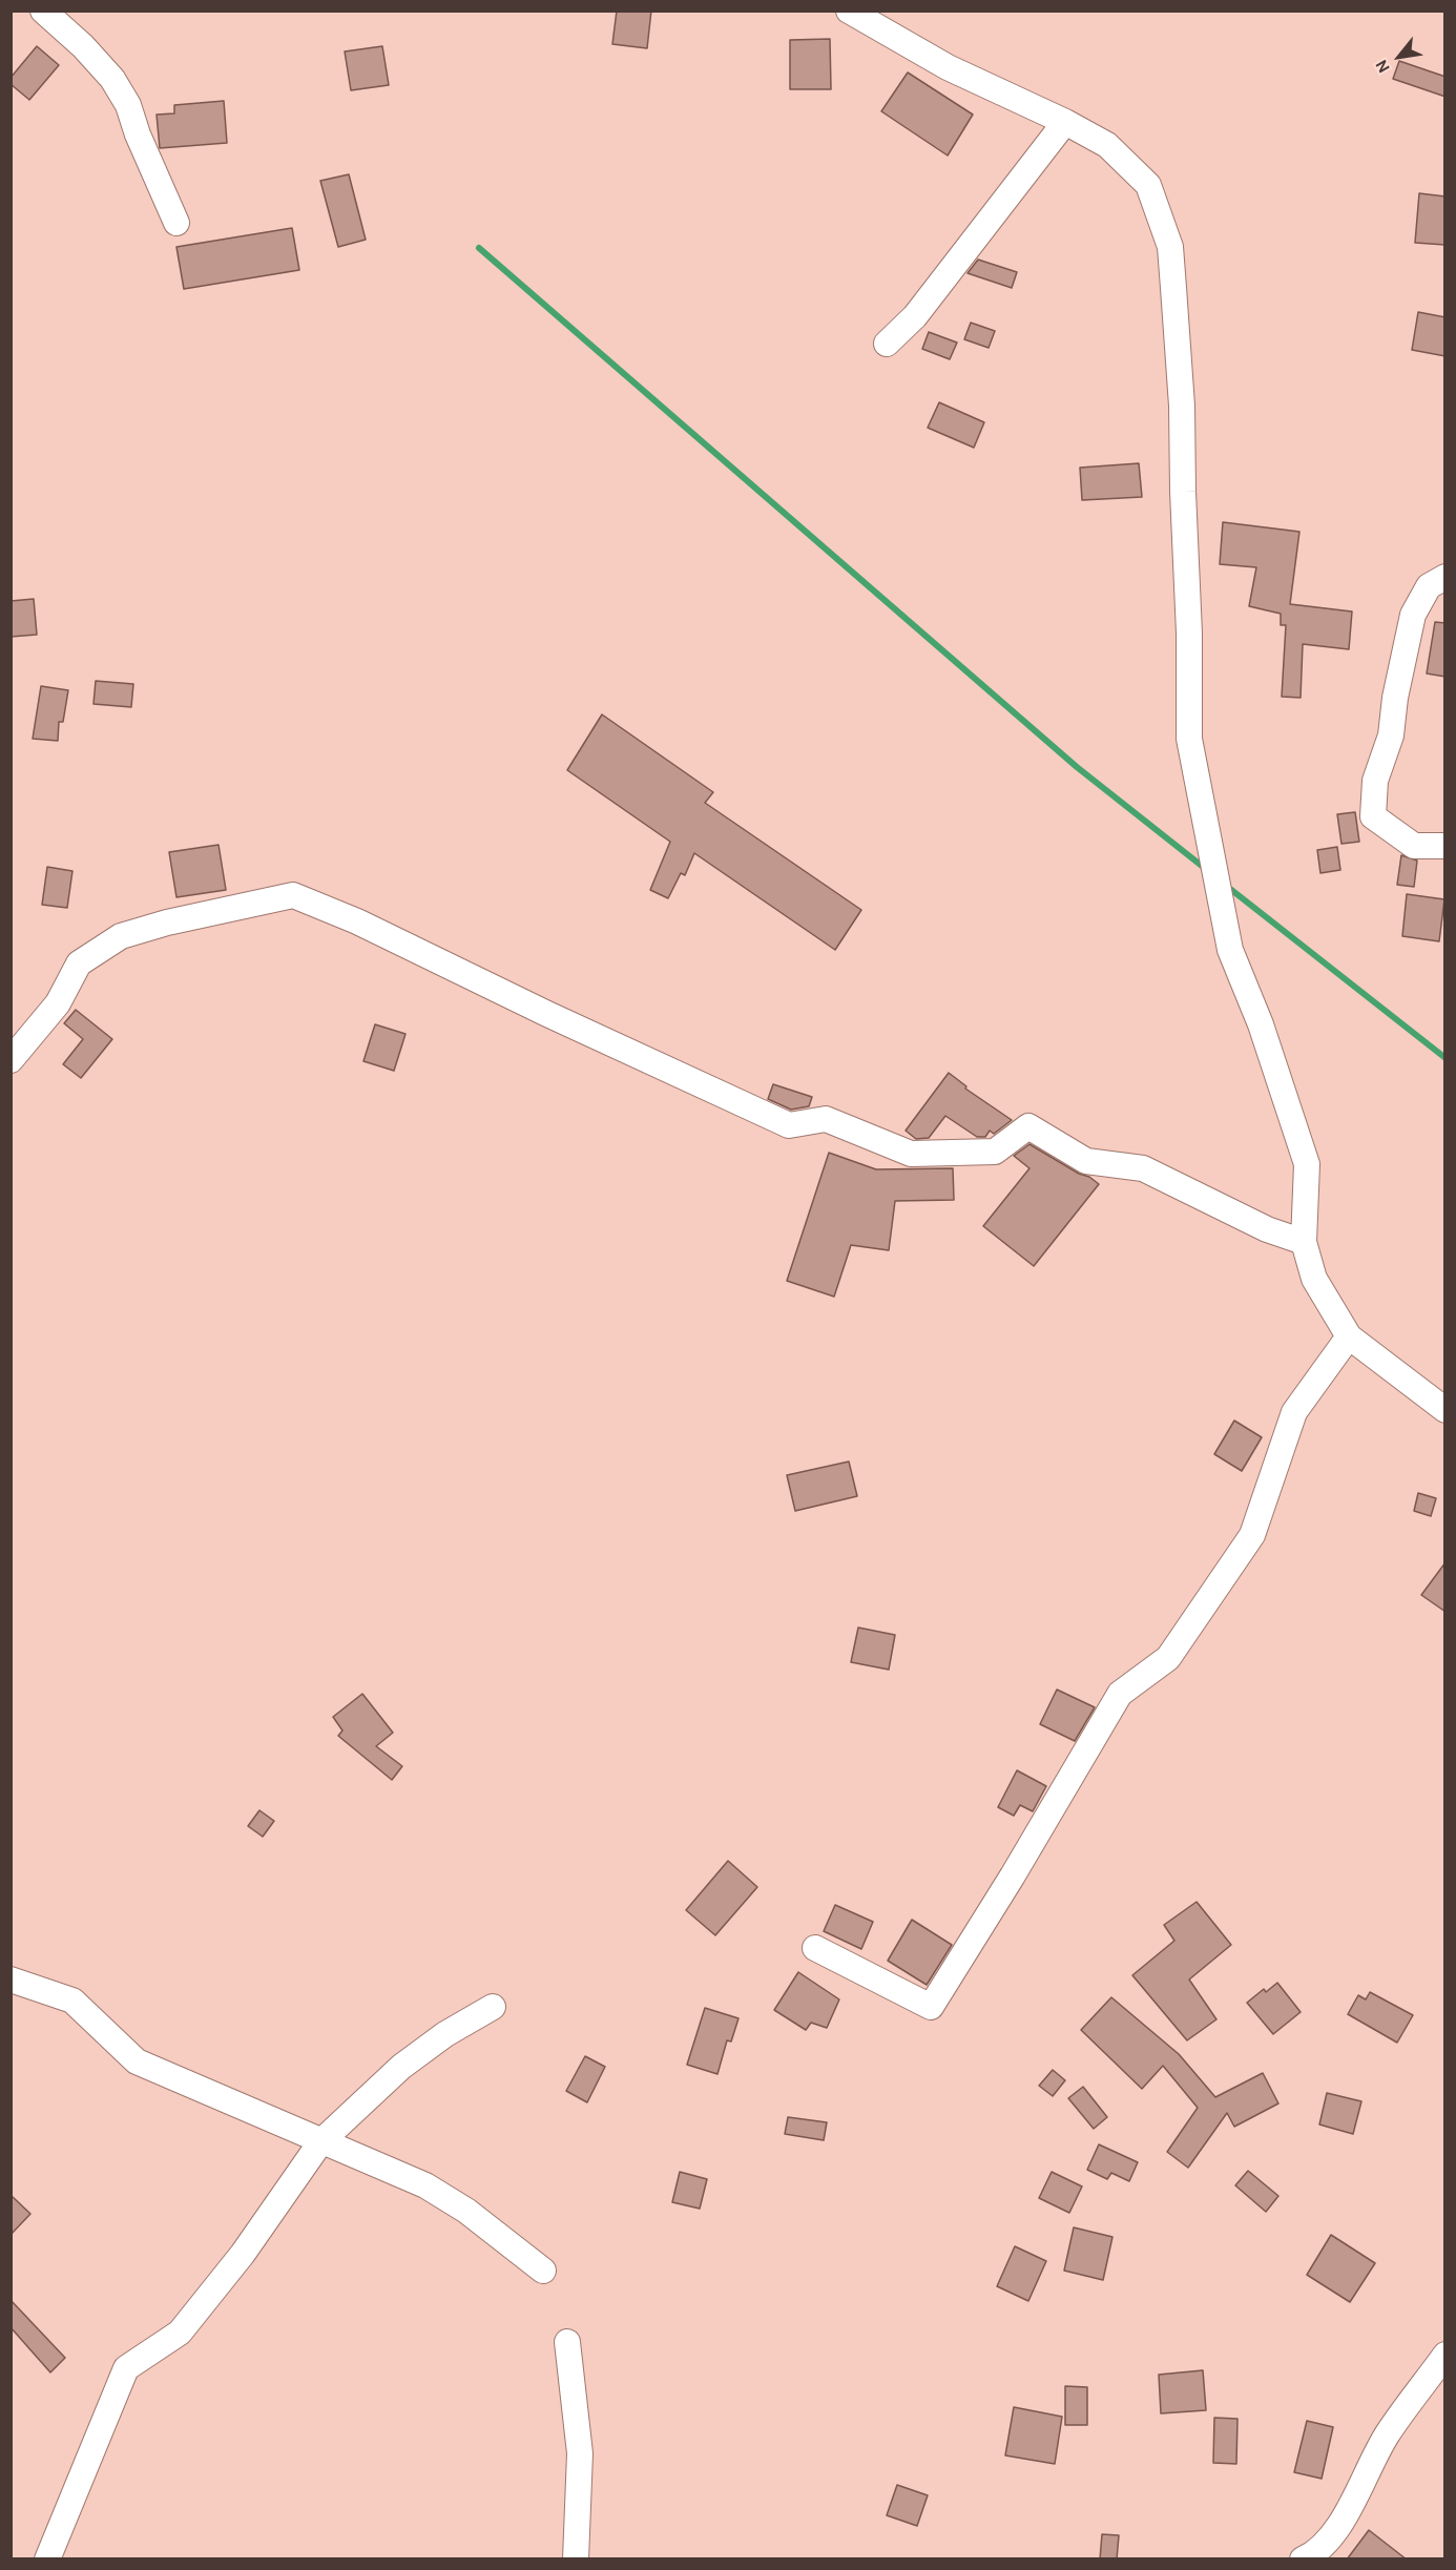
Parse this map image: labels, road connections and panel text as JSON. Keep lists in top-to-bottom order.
{
  "north": "bottom left"
}
